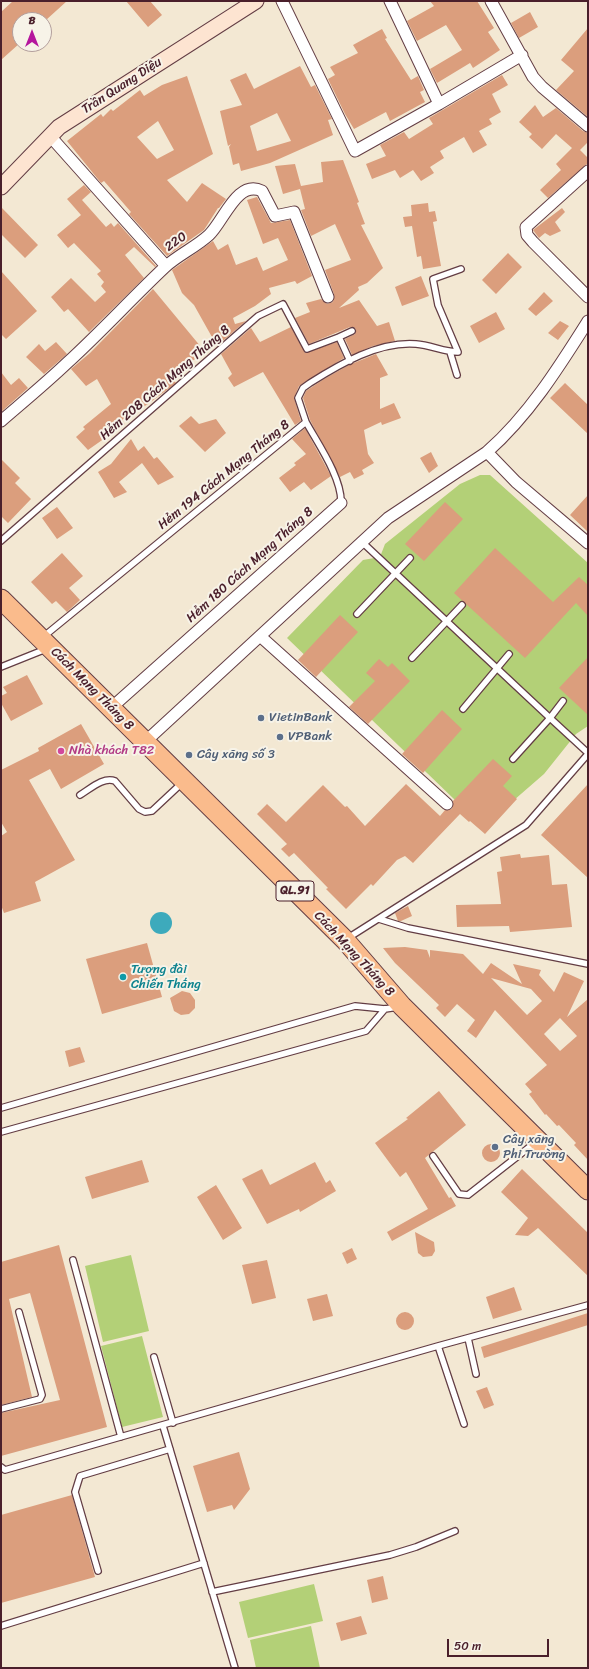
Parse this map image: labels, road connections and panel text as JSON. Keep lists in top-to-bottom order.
{
  "streets": {
    "highway": ["Cách Mạng Tháng 8", "QL.91"],
    "street": ["Trần Quang Diệu", "220", "Hẻm 180 Cách Mạng Tháng 8"],
    "lane": ["Hẻm 208 Cách Mạng Tháng 8", "Hẻm 194 Cách Mạng Tháng 8"]
  },
  "crossings": [
    ["Hẻm 194 Cách Mạng Tháng 8", "Hẻm 180 Cách Mạng Tháng 8"],
    ["Hẻm 194 Cách Mạng Tháng 8", "Cách Mạng Tháng 8"],
    ["Hẻm 180 Cách Mạng Tháng 8", "Cách Mạng Tháng 8"]
  ],
  "places": [
    "VietinBank",
    "VPBank",
    "Nhà khách T82",
    "Cây xăng số 3",
    "Tượng đài Chiến Thắng",
    "Cây xăng Phi Trường"
  ],
  "scale_bar": "50 m",
  "north": "top"
}
